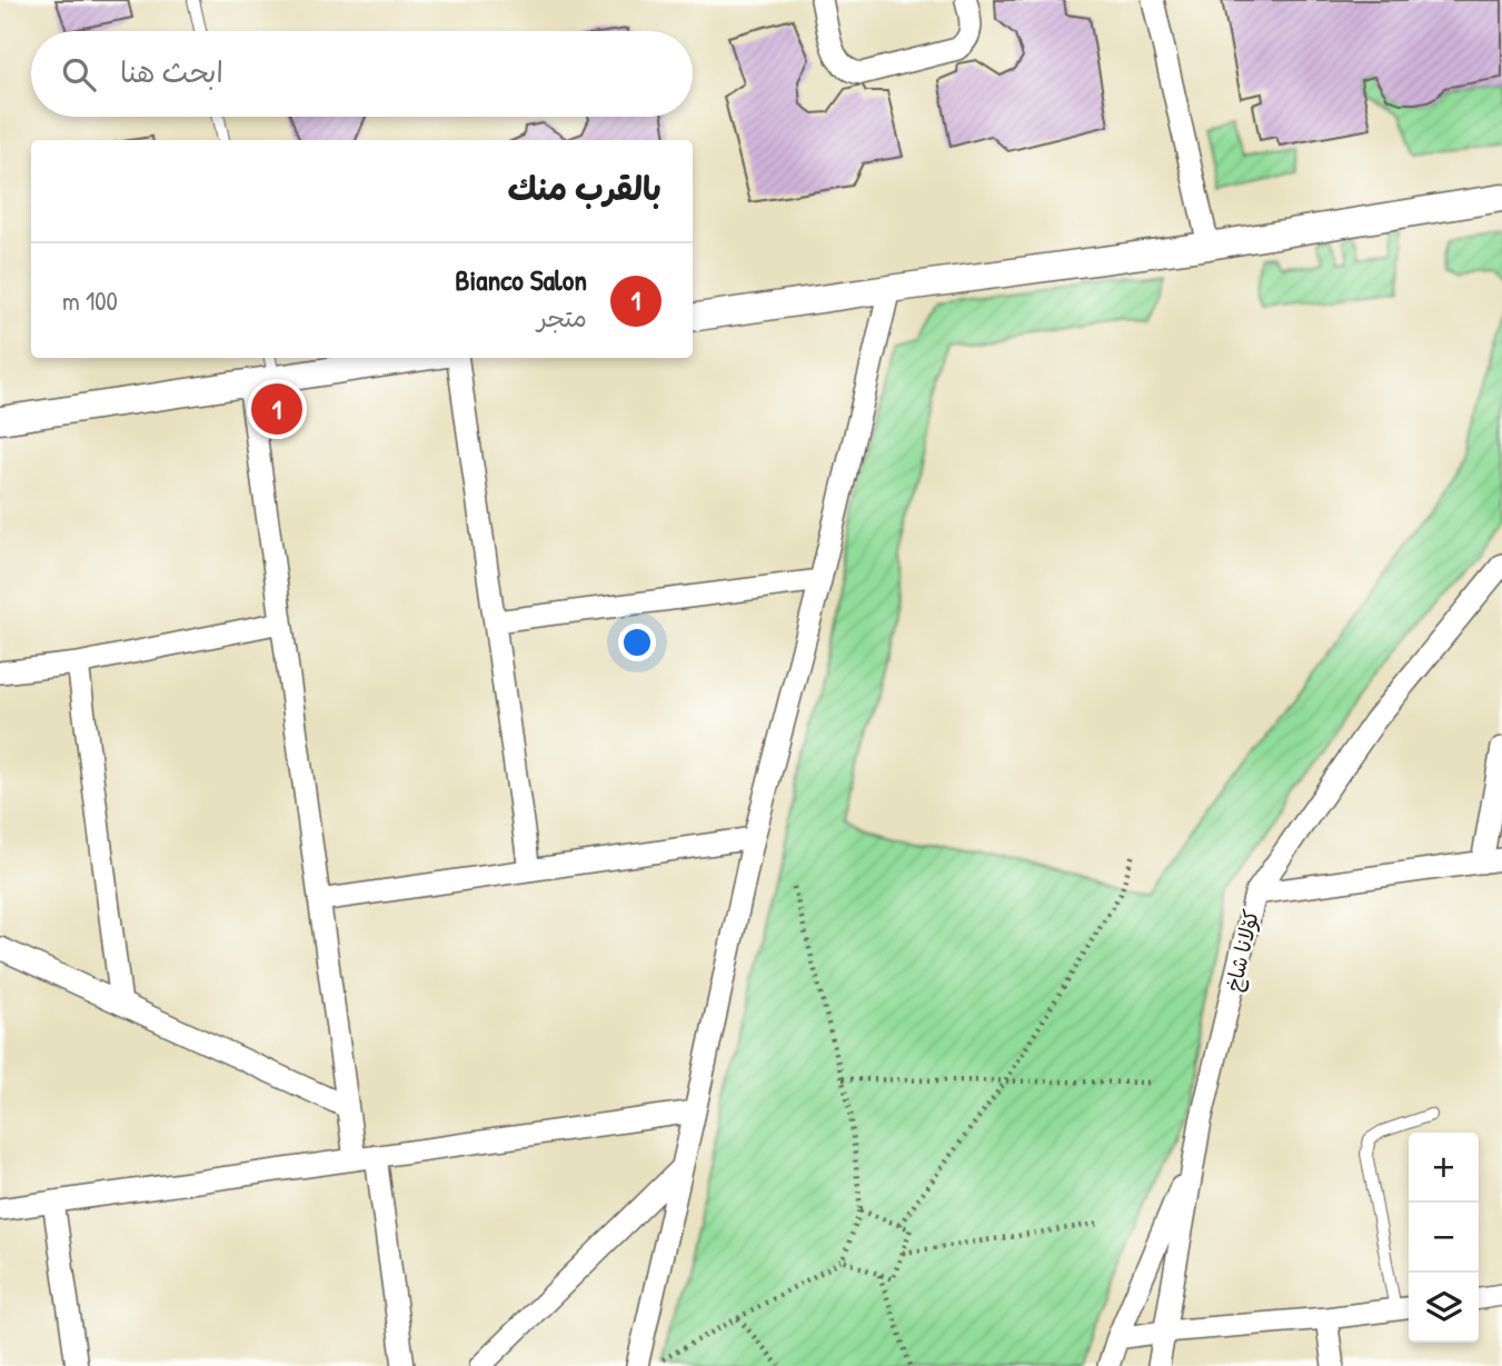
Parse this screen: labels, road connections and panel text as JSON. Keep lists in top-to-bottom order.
{
  "streets": {
    "street": ["کۆلانا شاخ"]
  },
  "page": {
    "search": "ابحث هنا",
    "heading": "بالقرب منك",
    "list": [
      {
        "mark": "1",
        "name": "Bianco Salon",
        "note": "متجر",
        "value": "100 m"
      }
    ],
    "pins": "1",
    "map_buttons": ["+", "−"]
  }
}
